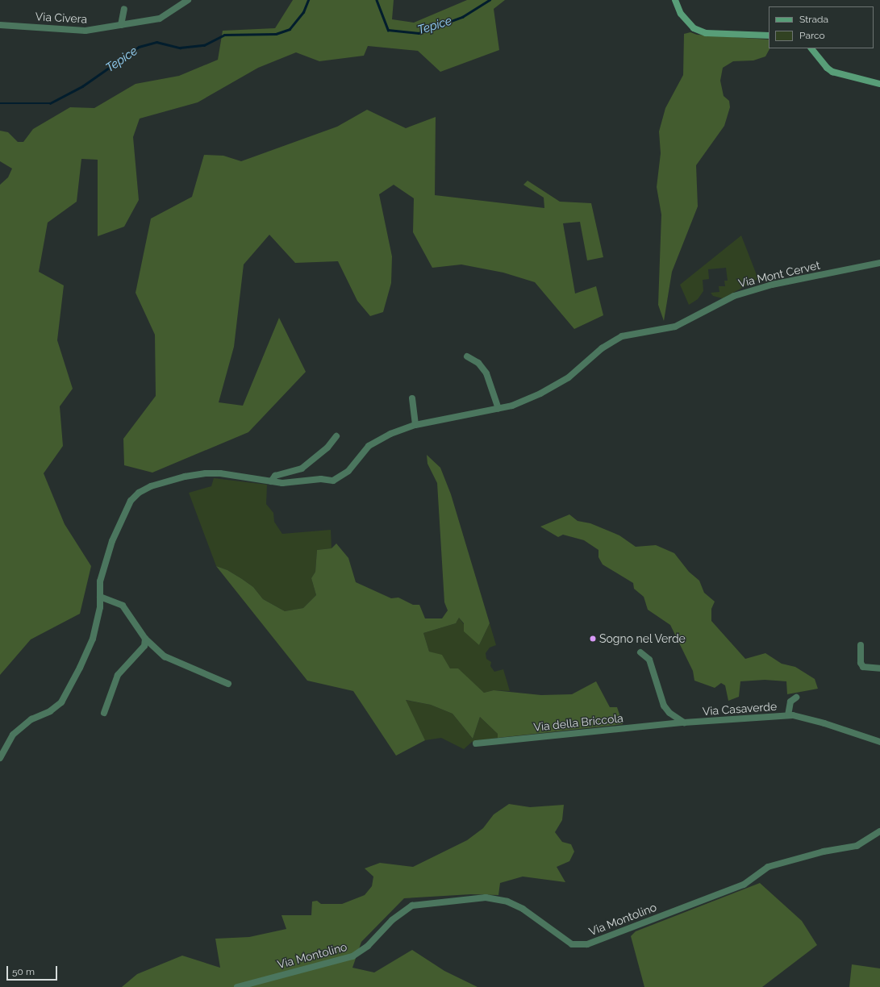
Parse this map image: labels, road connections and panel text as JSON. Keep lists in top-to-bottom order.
{
  "streets": {
    "street": [
      "Via Civera",
      "Via Mont Cervet",
      "Via Casaverde",
      "Via della Briccola",
      "Via Montolino"
    ]
  },
  "crossings": [
    ["Via Casaverde", "Via della Briccola"]
  ],
  "water": ["Tepice"],
  "places": ["Sogno nel Verde"],
  "legend": ["Strada", "Parco"],
  "scale_bar": "50 m"
}
